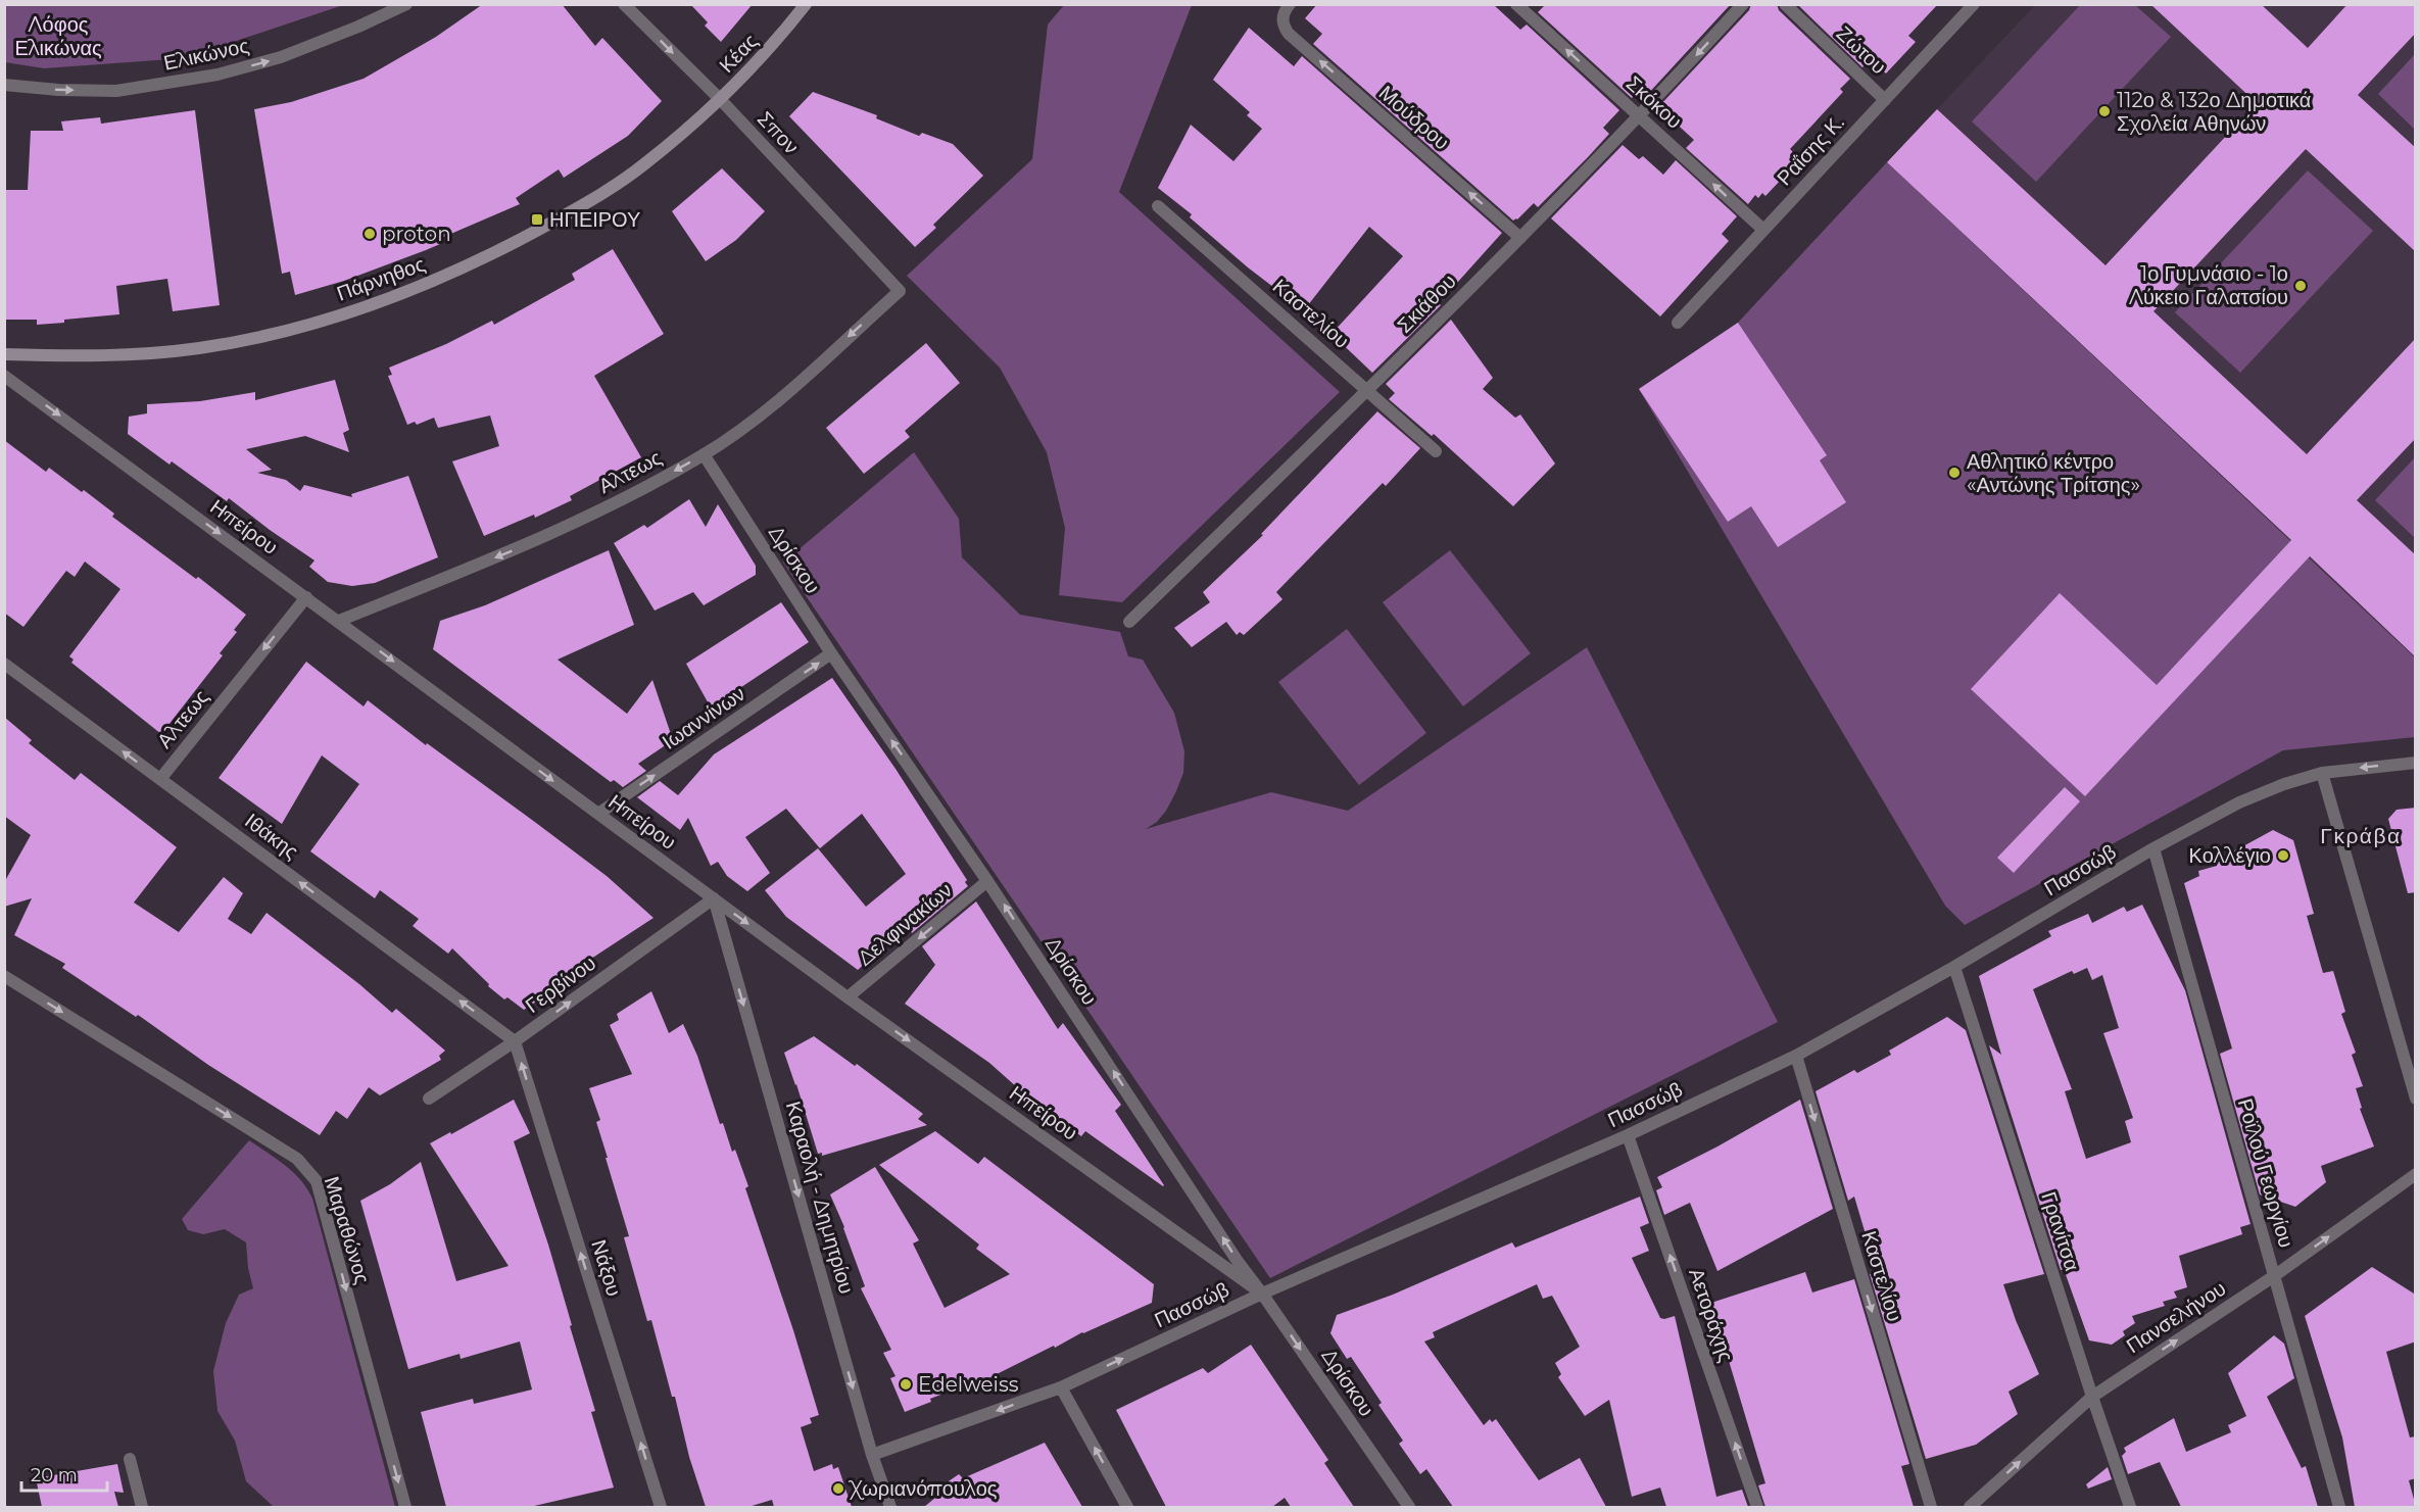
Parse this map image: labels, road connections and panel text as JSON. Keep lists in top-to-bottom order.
{
  "streets": {
    "street": [
      "Ζώτου",
      "Κέας",
      "Ελικώνος",
      "Σκόκου",
      "Μούδρου",
      "Σπον",
      "Ραΐσης Κ.",
      "Πάρνηθος",
      "Σκιάθου",
      "Καστελίου",
      "Αλτεως",
      "Ηπείρου",
      "Δρίσκου",
      "Ιωαννίνων",
      "Ιθάκης",
      "Πασσώβ",
      "Δελφινακίων",
      "Γερβίνου",
      "Ροϊλού Γεωργίου",
      "Καραολή - Δημητρίου",
      "Μαραθώνος",
      "Γρανίτσα",
      "Νάξου",
      "Αετοράχης",
      "Πανσελήνου"
    ]
  },
  "crossings": [
    ["Ζώτου", "Ραΐσης Κ."],
    ["Κέας", "Σπον"],
    ["Κέας", "Πάρνηθος"],
    ["Σκόκου", "Ραΐσης Κ."],
    ["Σκόκου", "Σκιάθου"],
    ["Μούδρου", "Σκιάθου"],
    ["Σπον", "Πάρνηθος"],
    ["Σπον", "Αλτεως"],
    ["Σκιάθου", "Καστελίου"],
    ["Καστελίου", "Πασσώβ"],
    ["Αλτεως", "Ηπείρου"],
    ["Αλτεως", "Δρίσκου"],
    ["Αλτεως", "Ιθάκης"],
    ["Ηπείρου", "Δρίσκου"],
    ["Ηπείρου", "Ιωαννίνων"],
    ["Ηπείρου", "Πασσώβ"],
    ["Ηπείρου", "Δελφινακίων"],
    ["Ηπείρου", "Γερβίνου"],
    ["Ηπείρου", "Καραολή - Δημητρίου"],
    ["Δρίσκου", "Ιωαννίνων"],
    ["Δρίσκου", "Πασσώβ"],
    ["Δρίσκου", "Δελφινακίων"],
    ["Ιθάκης", "Γερβίνου"],
    ["Ιθάκης", "Νάξου"],
    ["Πασσώβ", "Ροϊλού Γεωργίου"],
    ["Πασσώβ", "Καραολή - Δημητρίου"],
    ["Πασσώβ", "Γρανίτσα"],
    ["Πασσώβ", "Αετοράχης"],
    ["Γερβίνου", "Καραολή - Δημητρίου"],
    ["Γερβίνου", "Νάξου"],
    ["Ροϊλού Γεωργίου", "Πανσελήνου"],
    ["Γρανίτσα", "Πανσελήνου"]
  ],
  "one_way": [
    "Ελικώνος",
    "Σκόκου",
    "Μούδρου",
    "Καστελίου",
    "Αλτεως",
    "Ηπείρου",
    "Ιωαννίνων",
    "Ιθάκης",
    "Δελφινακίων",
    "Γερβίνου",
    "Καραολή - Δημητρίου",
    "Μαραθώνος",
    "Νάξου",
    "Αετοράχης",
    "Πανσελήνου"
  ],
  "districts": ["Γκράβα"],
  "parks": ["Λόφος Ελικώνας"],
  "places": {
    "other": [
      "112ο & 132ο Δημοτικά Σχολεία Αθηνών",
      "proton",
      "1ο Γυμνάσιο - 1ο Λύκειο Γαλατσίου",
      "Αθλητικό κέντρο «Αντώνης Τρίτσης»",
      "Κολλέγιο",
      "Edelweiss",
      "Χωριανόπουλος"
    ],
    "transit": ["ΗΠΕΙΡΟΥ"]
  },
  "scale_bar": "20 m"
}
